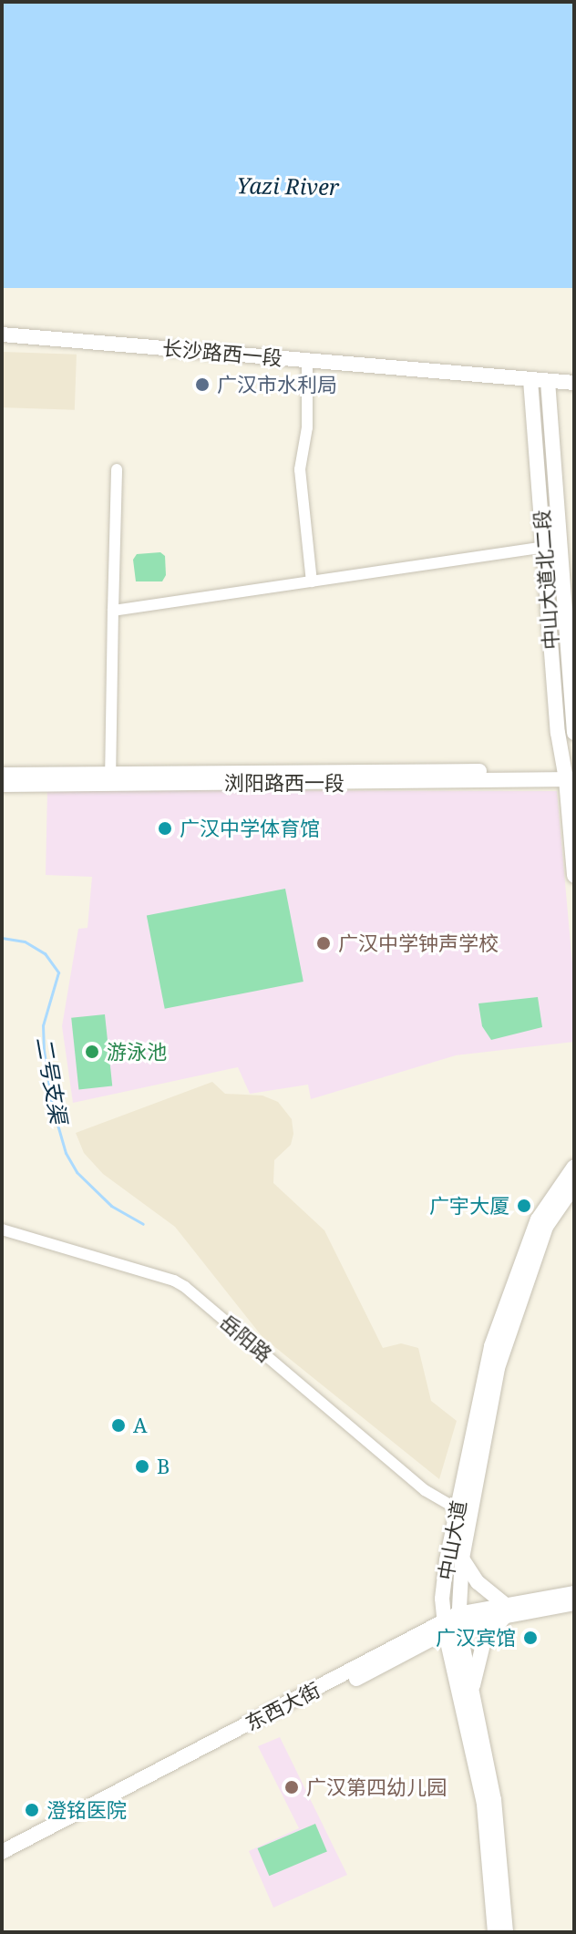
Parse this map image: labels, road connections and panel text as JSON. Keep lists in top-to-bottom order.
{
  "streets": {
    "main road": [
      "长沙路西一段",
      "中山大道北二段",
      "浏阳路西一段",
      "中山大道",
      "东西大街"
    ],
    "street": ["岳阳路"]
  },
  "crossings": [
    ["长沙路西一段", "中山大道北二段"],
    ["中山大道北二段", "浏阳路西一段"],
    ["岳阳路", "中山大道"],
    ["中山大道", "东西大街"]
  ],
  "water": ["Yazi River", "二号支渠"],
  "places": [
    "广汉市水利局",
    "广汉中学体育馆",
    "广汉中学钟声学校",
    "游泳池",
    "广宇大厦",
    "A",
    "B",
    "广汉宾馆",
    "广汉第四幼儿园",
    "澄铭医院"
  ]
}
